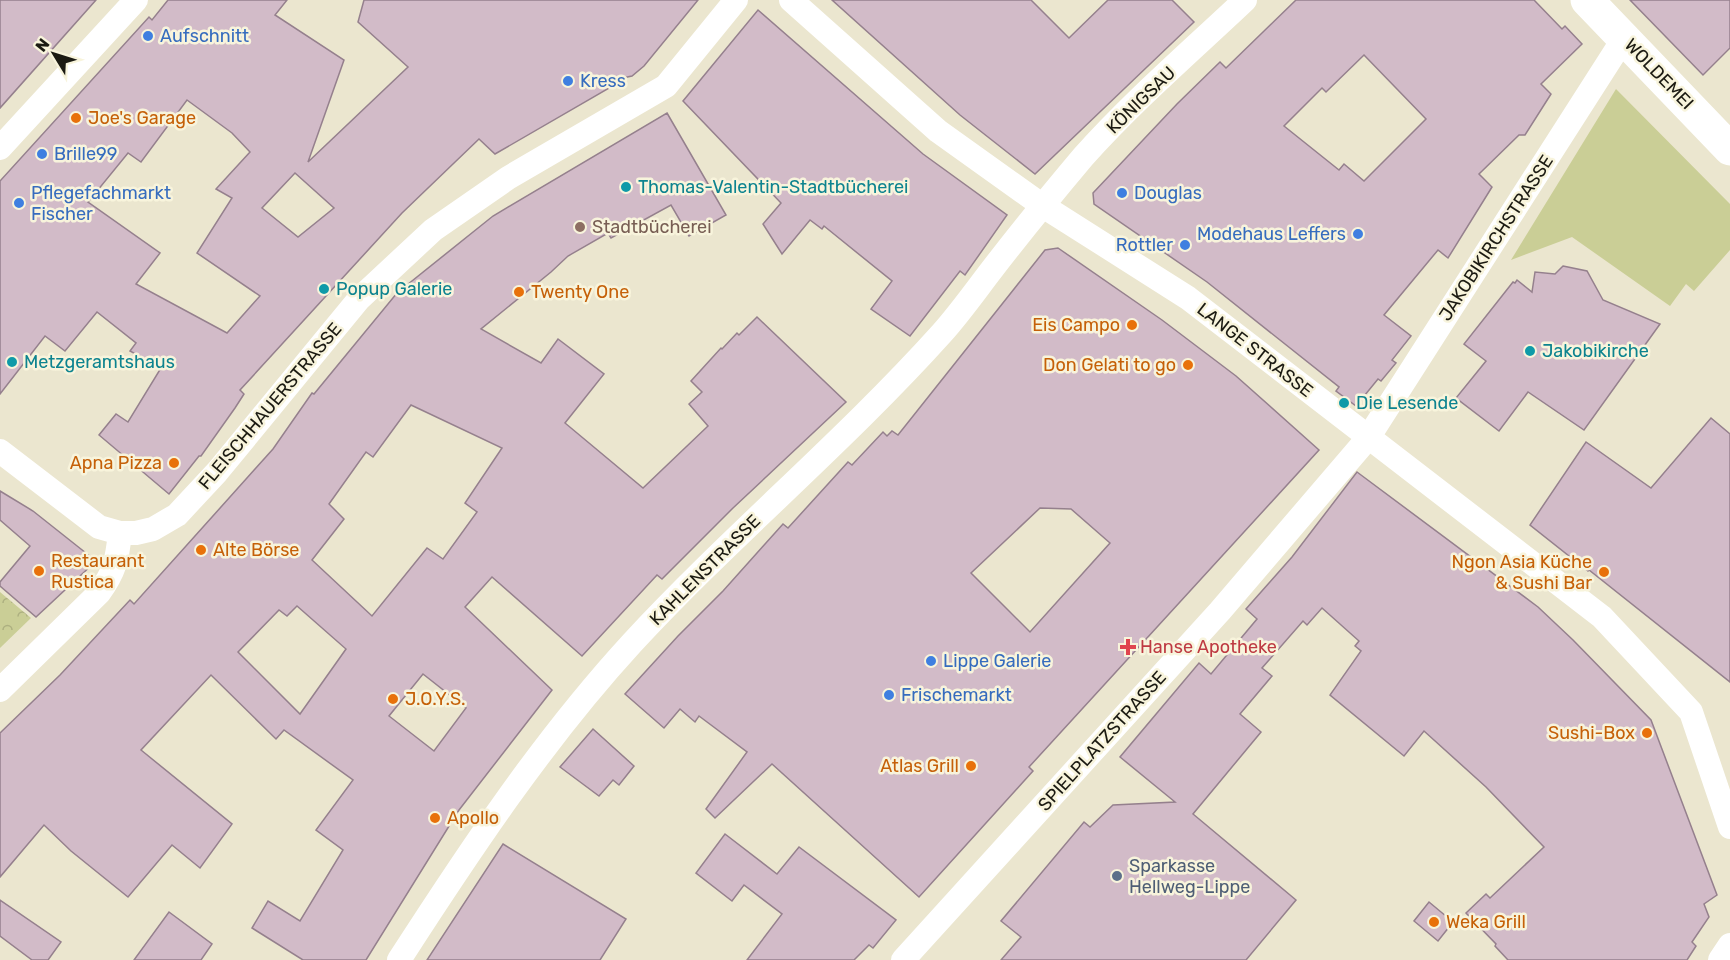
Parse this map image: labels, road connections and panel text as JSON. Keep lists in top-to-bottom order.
{
  "streets": {
    "street": [
      "WOLDEMEI",
      "KÖNIGSAU",
      "JAKOBIKIRCHSTRASSE",
      "LANGE STRASSE",
      "FLEISCHHAUERSTRASSE",
      "KAHLENSTRASSE",
      "SPIELPLATZSTRASSE"
    ]
  },
  "crossings": [
    ["WOLDEMEI", "JAKOBIKIRCHSTRASSE"],
    ["KÖNIGSAU", "LANGE STRASSE"],
    ["KÖNIGSAU", "KAHLENSTRASSE"],
    ["JAKOBIKIRCHSTRASSE", "LANGE STRASSE"],
    ["JAKOBIKIRCHSTRASSE", "SPIELPLATZSTRASSE"],
    ["LANGE STRASSE", "KAHLENSTRASSE"],
    ["LANGE STRASSE", "SPIELPLATZSTRASSE"]
  ],
  "places": {
    "other": [
      "Aufschnitt",
      "Kress",
      "Joe's Garage",
      "Brille99",
      "Thomas-Valentin-Stadtbücherei",
      "Douglas",
      "Pflegefachmarkt Fischer",
      "Stadtbücherei",
      "Modehaus Leffers",
      "Rottler",
      "Popup Galerie",
      "Twenty One",
      "Eis Campo",
      "Jakobikirche",
      "Metzgeramtshaus",
      "Don Gelati to go",
      "Die Lesende",
      "Apna Pizza",
      "Alte Börse",
      "Restaurant Rustica",
      "Ngon Asia Küche & Sushi Bar",
      "Lippe Galerie",
      "Frischemarkt",
      "J.O.Y.S.",
      "Sushi-Box",
      "Atlas Grill",
      "Apollo",
      "Sparkasse Hellweg-Lippe",
      "Weka Grill"
    ],
    "health": ["Hanse Apotheke"]
  },
  "north": "top left"
}
